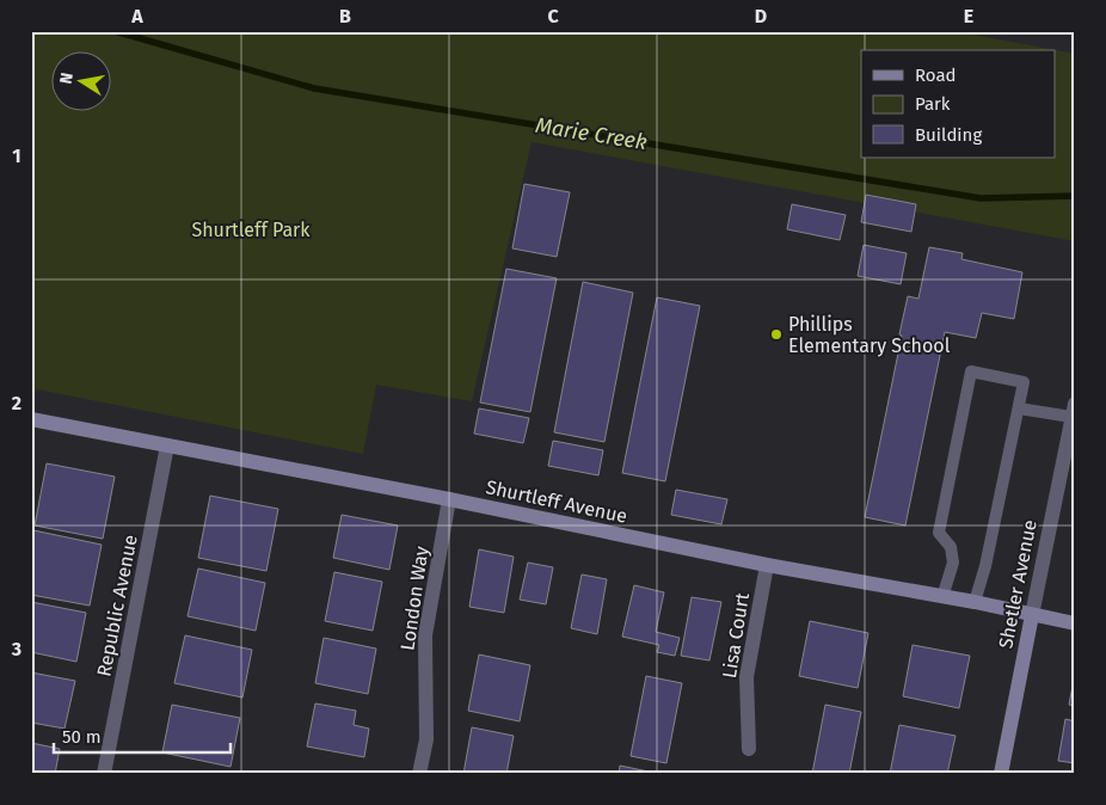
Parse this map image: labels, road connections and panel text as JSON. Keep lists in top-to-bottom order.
{
  "streets": {
    "street": [
      "Shurtleff Avenue",
      "Shetler Avenue",
      "London Way",
      "Republic Avenue",
      "Lisa Court"
    ]
  },
  "crossings": [
    ["Shurtleff Avenue", "Shetler Avenue"],
    ["Shurtleff Avenue", "London Way"],
    ["Shurtleff Avenue", "Republic Avenue"],
    ["Shurtleff Avenue", "Lisa Court"]
  ],
  "water": ["Marie Creek"],
  "parks": ["Shurtleff Park"],
  "places": ["Phillips Elementary School"],
  "legend": ["Road", "Park", "Building"],
  "scale_bar": "50 m",
  "north": "left",
  "grid": {
    "columns": [
      "A",
      "B",
      "C",
      "D",
      "E"
    ],
    "rows": ["1", "2", "3"]
  }
}
